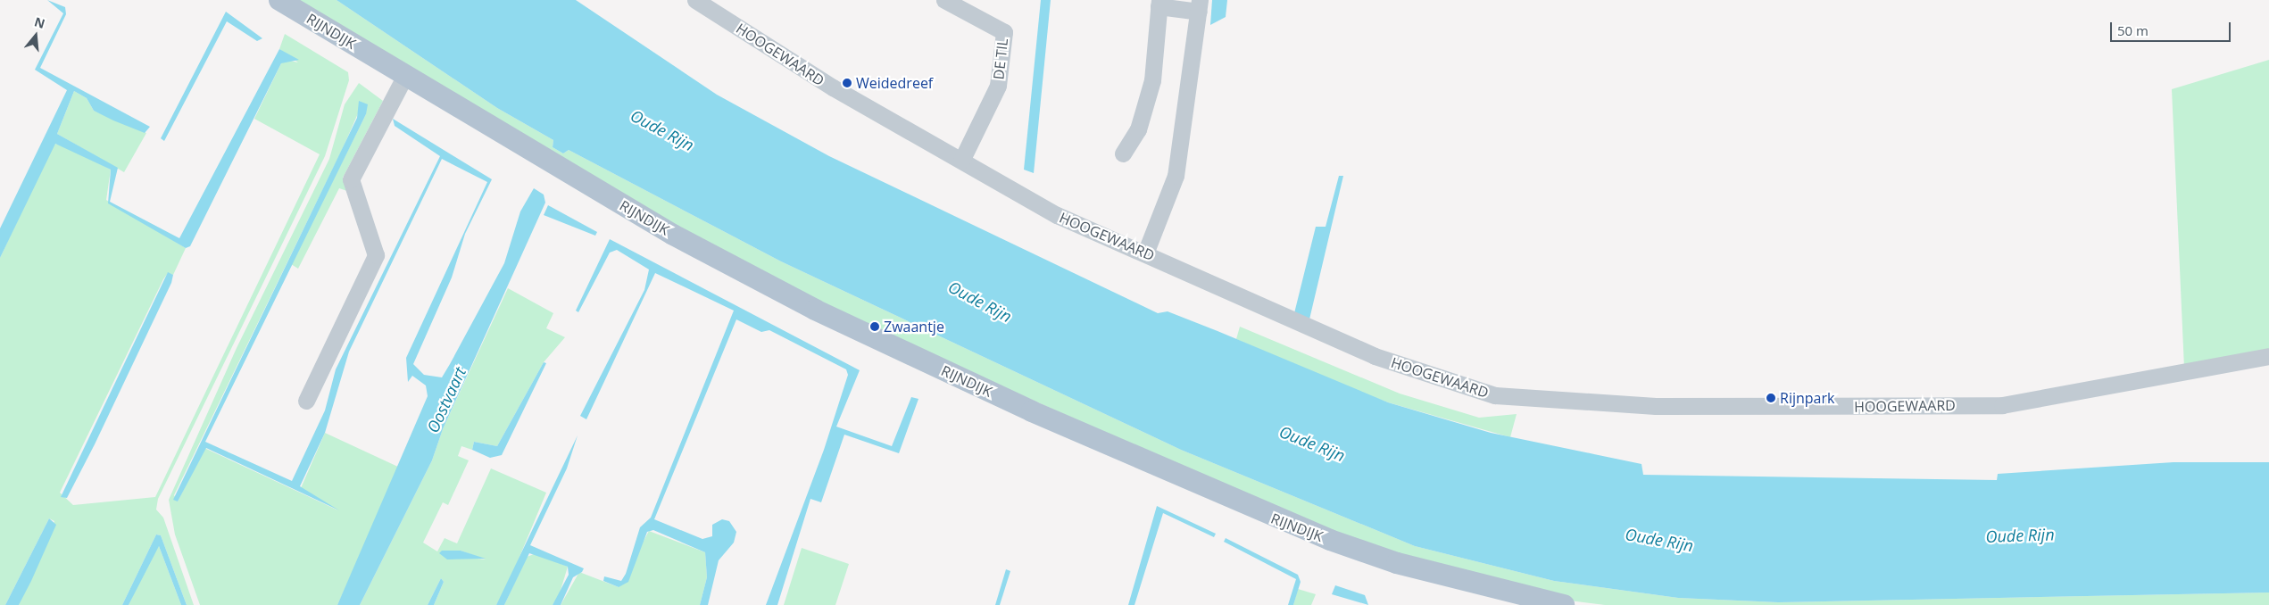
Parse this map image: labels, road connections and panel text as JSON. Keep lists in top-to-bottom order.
{
  "streets": {
    "main road": ["RIJNDIJK"],
    "street": ["HOOGEWAARD", "DE TIL"]
  },
  "crossings": [
    ["HOOGEWAARD", "DE TIL"]
  ],
  "water": ["Oude Rijn", "Oostvaart"],
  "places": ["Weidedreef", "Zwaantje", "Rijnpark"],
  "scale_bar": "50 m",
  "north": "top"
}
